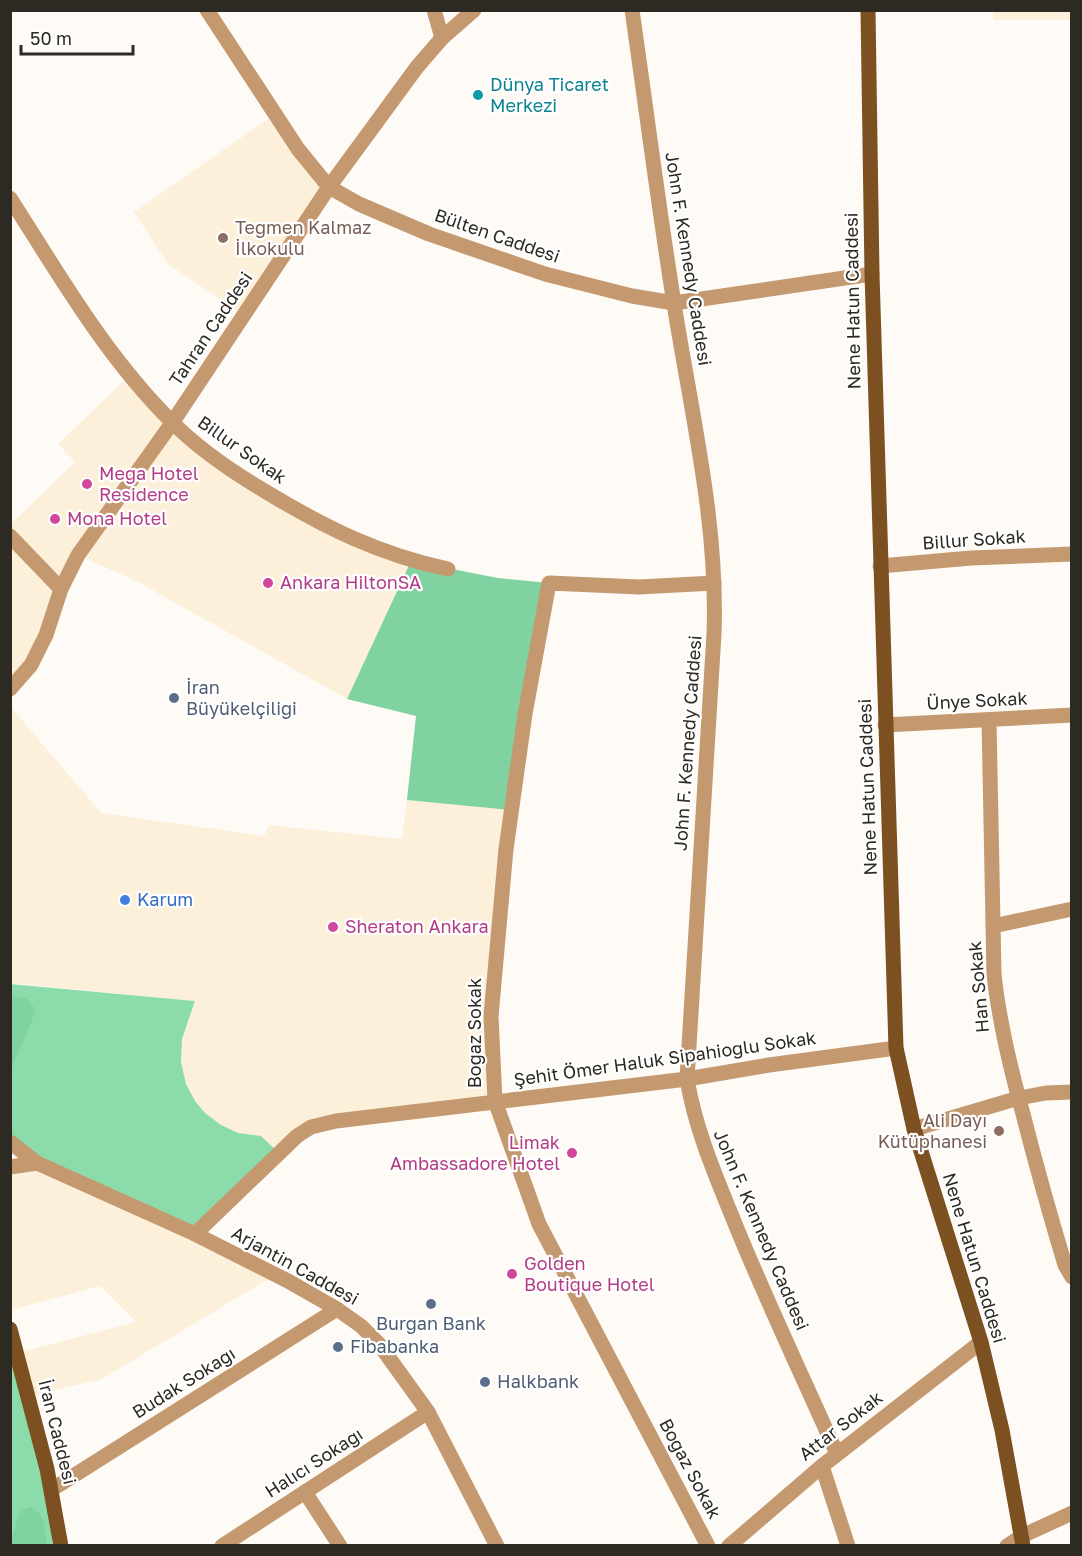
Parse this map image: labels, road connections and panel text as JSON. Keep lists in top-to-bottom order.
{
  "streets": {
    "main road": ["Nene Hatun Caddesi", "İran Caddesi"],
    "street": [
      "Bülten Caddesi",
      "John F. Kennedy Caddesi",
      "Tahran Caddesi",
      "Billur Sokak",
      "Ünye Sokak",
      "Han Sokak",
      "Boğaz Sokak",
      "Şehit Ömer Haluk Sipahioğlu Sokak",
      "Arjantin Caddesi",
      "Budak Sokağı",
      "Attar Sokak",
      "Halıcı Sokağı"
    ]
  },
  "crossings": [
    ["Bülten Caddesi", "John F. Kennedy Caddesi"],
    ["Bülten Caddesi", "Nene Hatun Caddesi"],
    ["Bülten Caddesi", "Tahran Caddesi"],
    ["John F. Kennedy Caddesi", "Boğaz Sokak"],
    ["John F. Kennedy Caddesi", "Şehit Ömer Haluk Sipahioğlu Sokak"],
    ["John F. Kennedy Caddesi", "Attar Sokak"],
    ["Nene Hatun Caddesi", "Billur Sokak"],
    ["Nene Hatun Caddesi", "Ünye Sokak"],
    ["Nene Hatun Caddesi", "Şehit Ömer Haluk Sipahioğlu Sokak"],
    ["Nene Hatun Caddesi", "Attar Sokak"],
    ["Tahran Caddesi", "Billur Sokak"],
    ["Ünye Sokak", "Han Sokak"],
    ["Boğaz Sokak", "Şehit Ömer Haluk Sipahioğlu Sokak"],
    ["Şehit Ömer Haluk Sipahioğlu Sokak", "Arjantin Caddesi"],
    ["Arjantin Caddesi", "Budak Sokağı"],
    ["Arjantin Caddesi", "Halıcı Sokağı"],
    ["Budak Sokağı", "İran Caddesi"]
  ],
  "places": [
    "Dünya Ticaret Merkezi",
    "Teğmen Kalmaz İlkokulu",
    "Mega Hotel Residence",
    "Mona Hotel",
    "Ankara HiltonSA",
    "İran Büyükelçiliği",
    "Karum",
    "Sheraton Ankara",
    "Ali Dayı Kütüphanesi",
    "Limak Ambassadore Hotel",
    "Golden Boutique Hotel",
    "Burgan Bank",
    "Fibabanka",
    "Halkbank"
  ],
  "scale_bar": "50 m"
}
